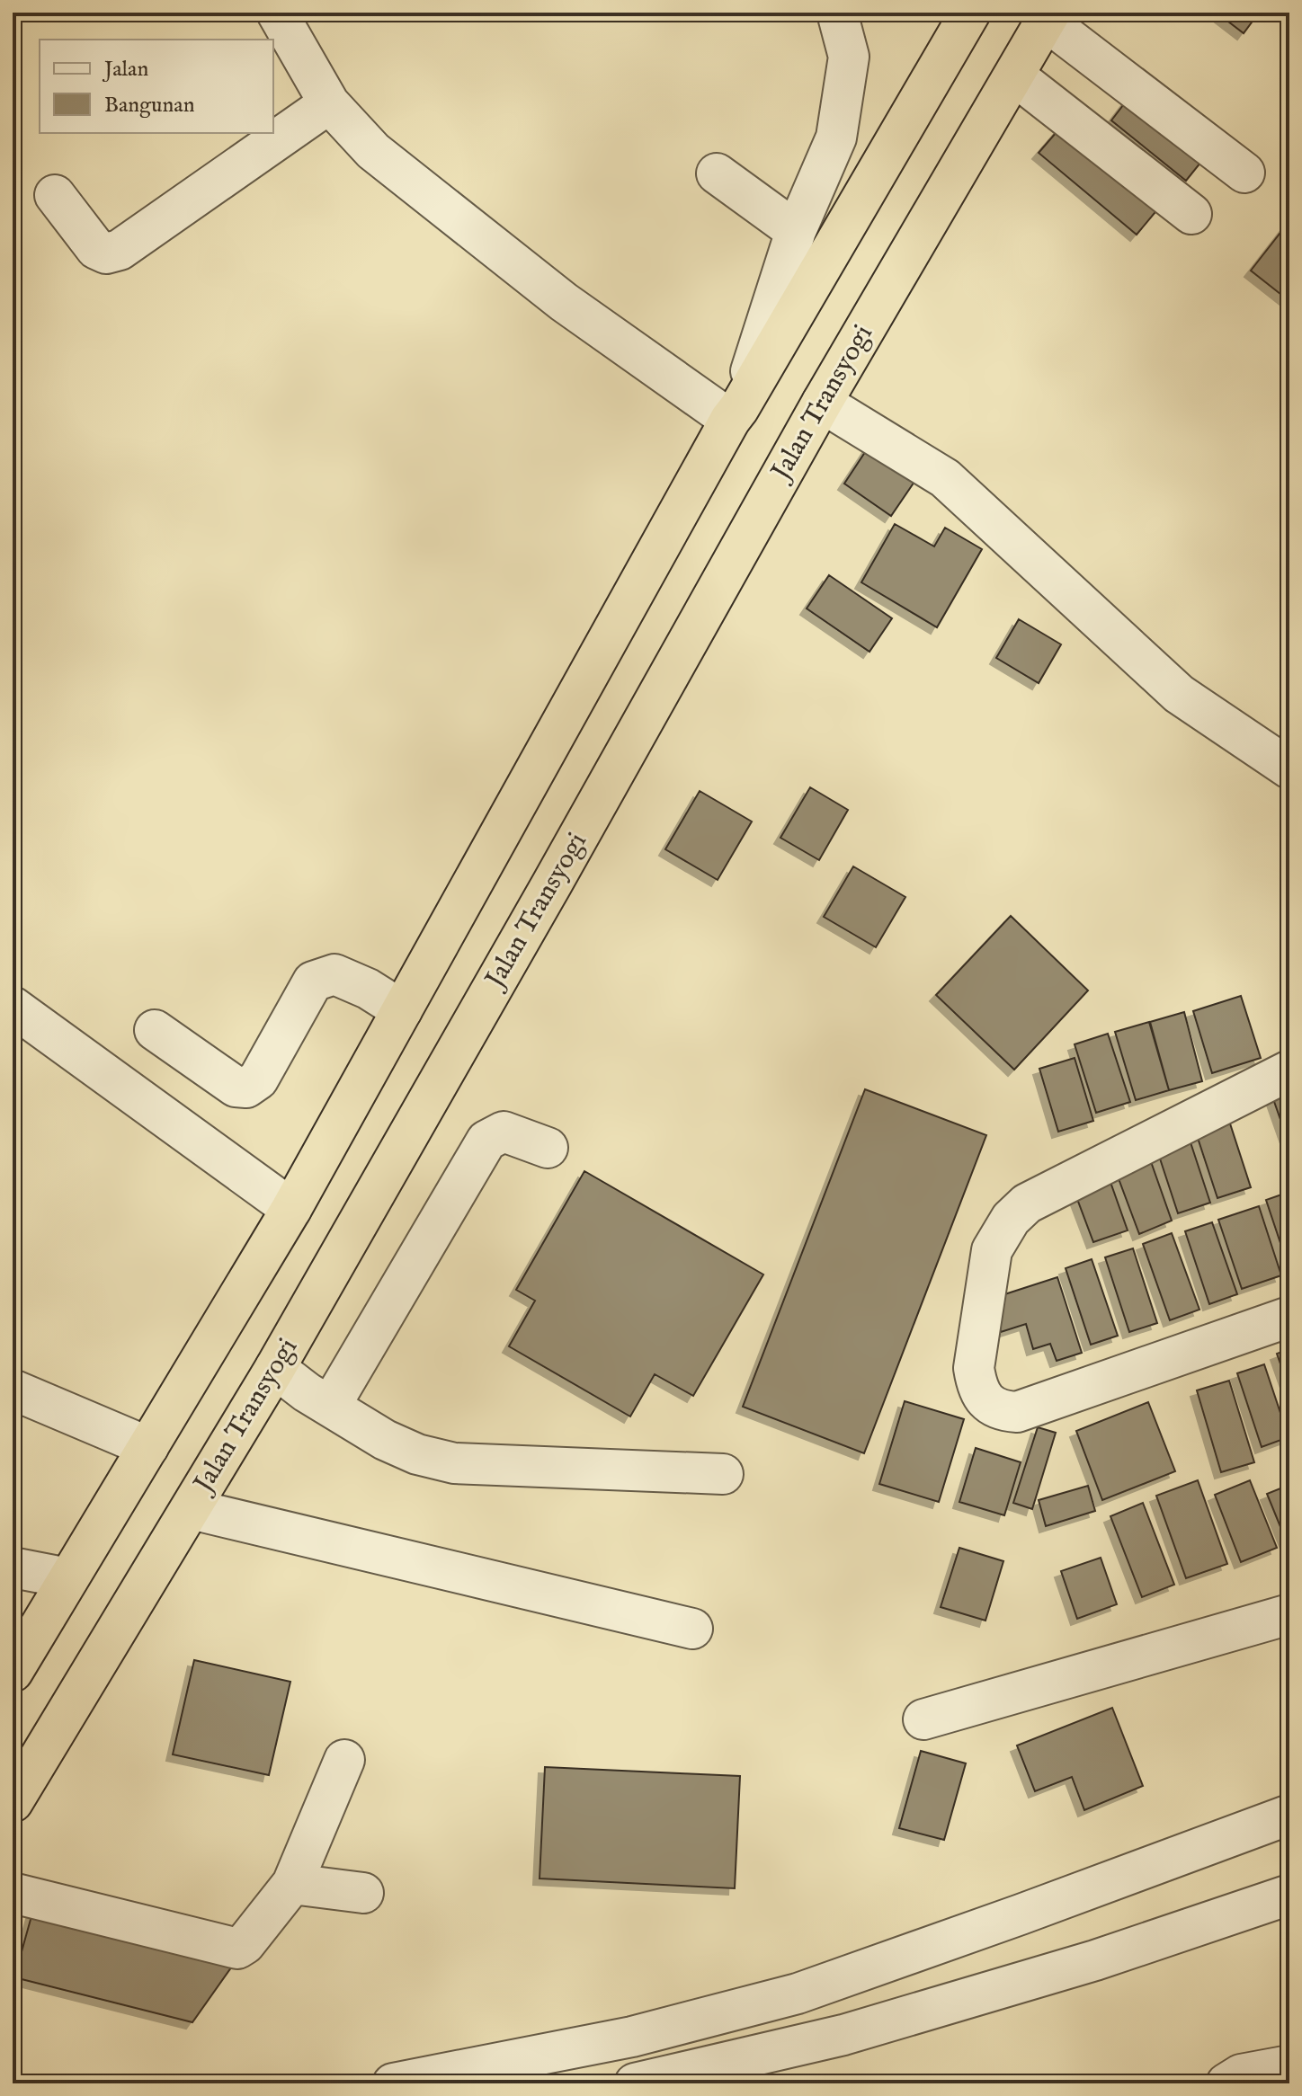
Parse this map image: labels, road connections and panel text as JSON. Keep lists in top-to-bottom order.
{
  "streets": {
    "highway": ["Jalan Transyogi"]
  },
  "legend": ["Jalan", "Bangunan"]
}
